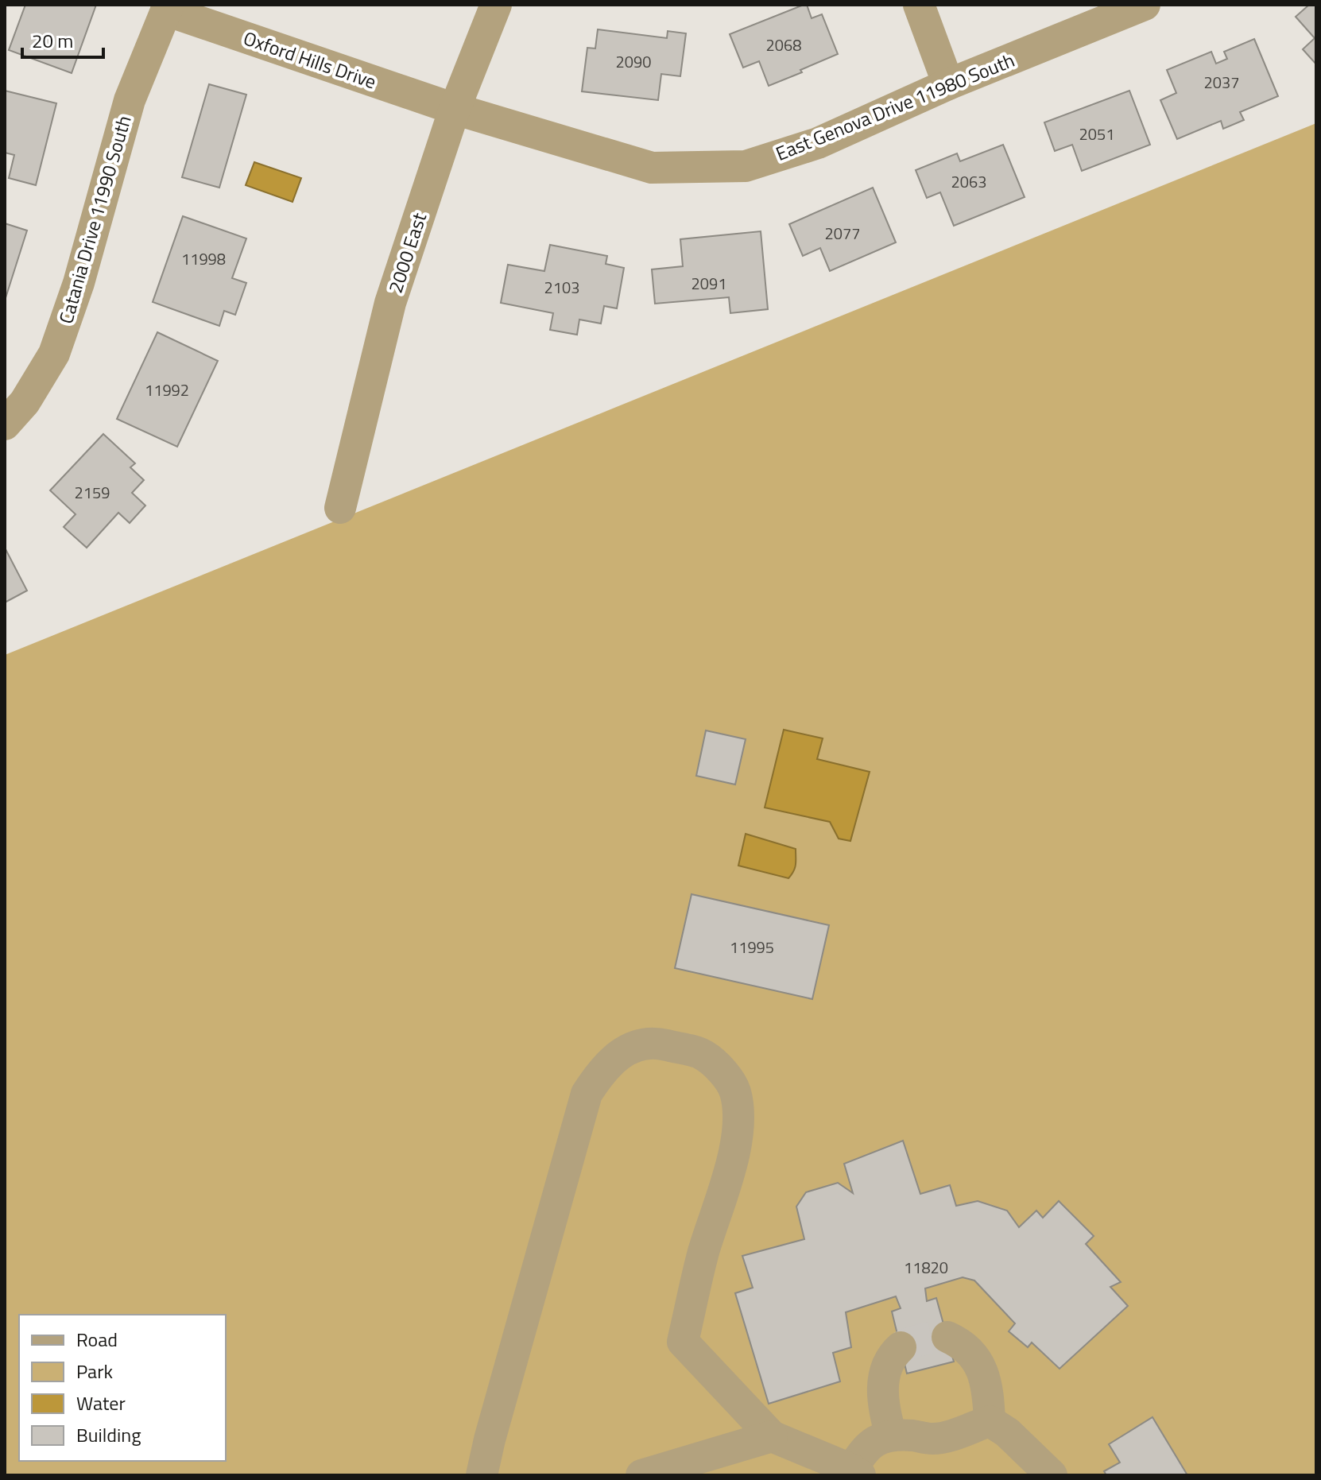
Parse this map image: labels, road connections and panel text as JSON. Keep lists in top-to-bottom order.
{
  "streets": {
    "street": [
      "Oxford Hills Drive",
      "East Genova Drive 11980 South",
      "Catania Drive 11990 South",
      "2000 East"
    ]
  },
  "crossings": [
    ["Oxford Hills Drive", "East Genova Drive 11980 South"],
    ["Oxford Hills Drive", "Catania Drive 11990 South"],
    ["Oxford Hills Drive", "2000 East"],
    ["East Genova Drive 11980 South", "2000 East"]
  ],
  "house_numbers": [
    "2068",
    "2090",
    "2037",
    "2051",
    "2063",
    "2077",
    "11998",
    "2091",
    "2103",
    "11992",
    "2159",
    "11995",
    "11820"
  ],
  "legend": [
    "Road",
    "Park",
    "Water",
    "Building"
  ],
  "scale_bar": "20 m"
}
